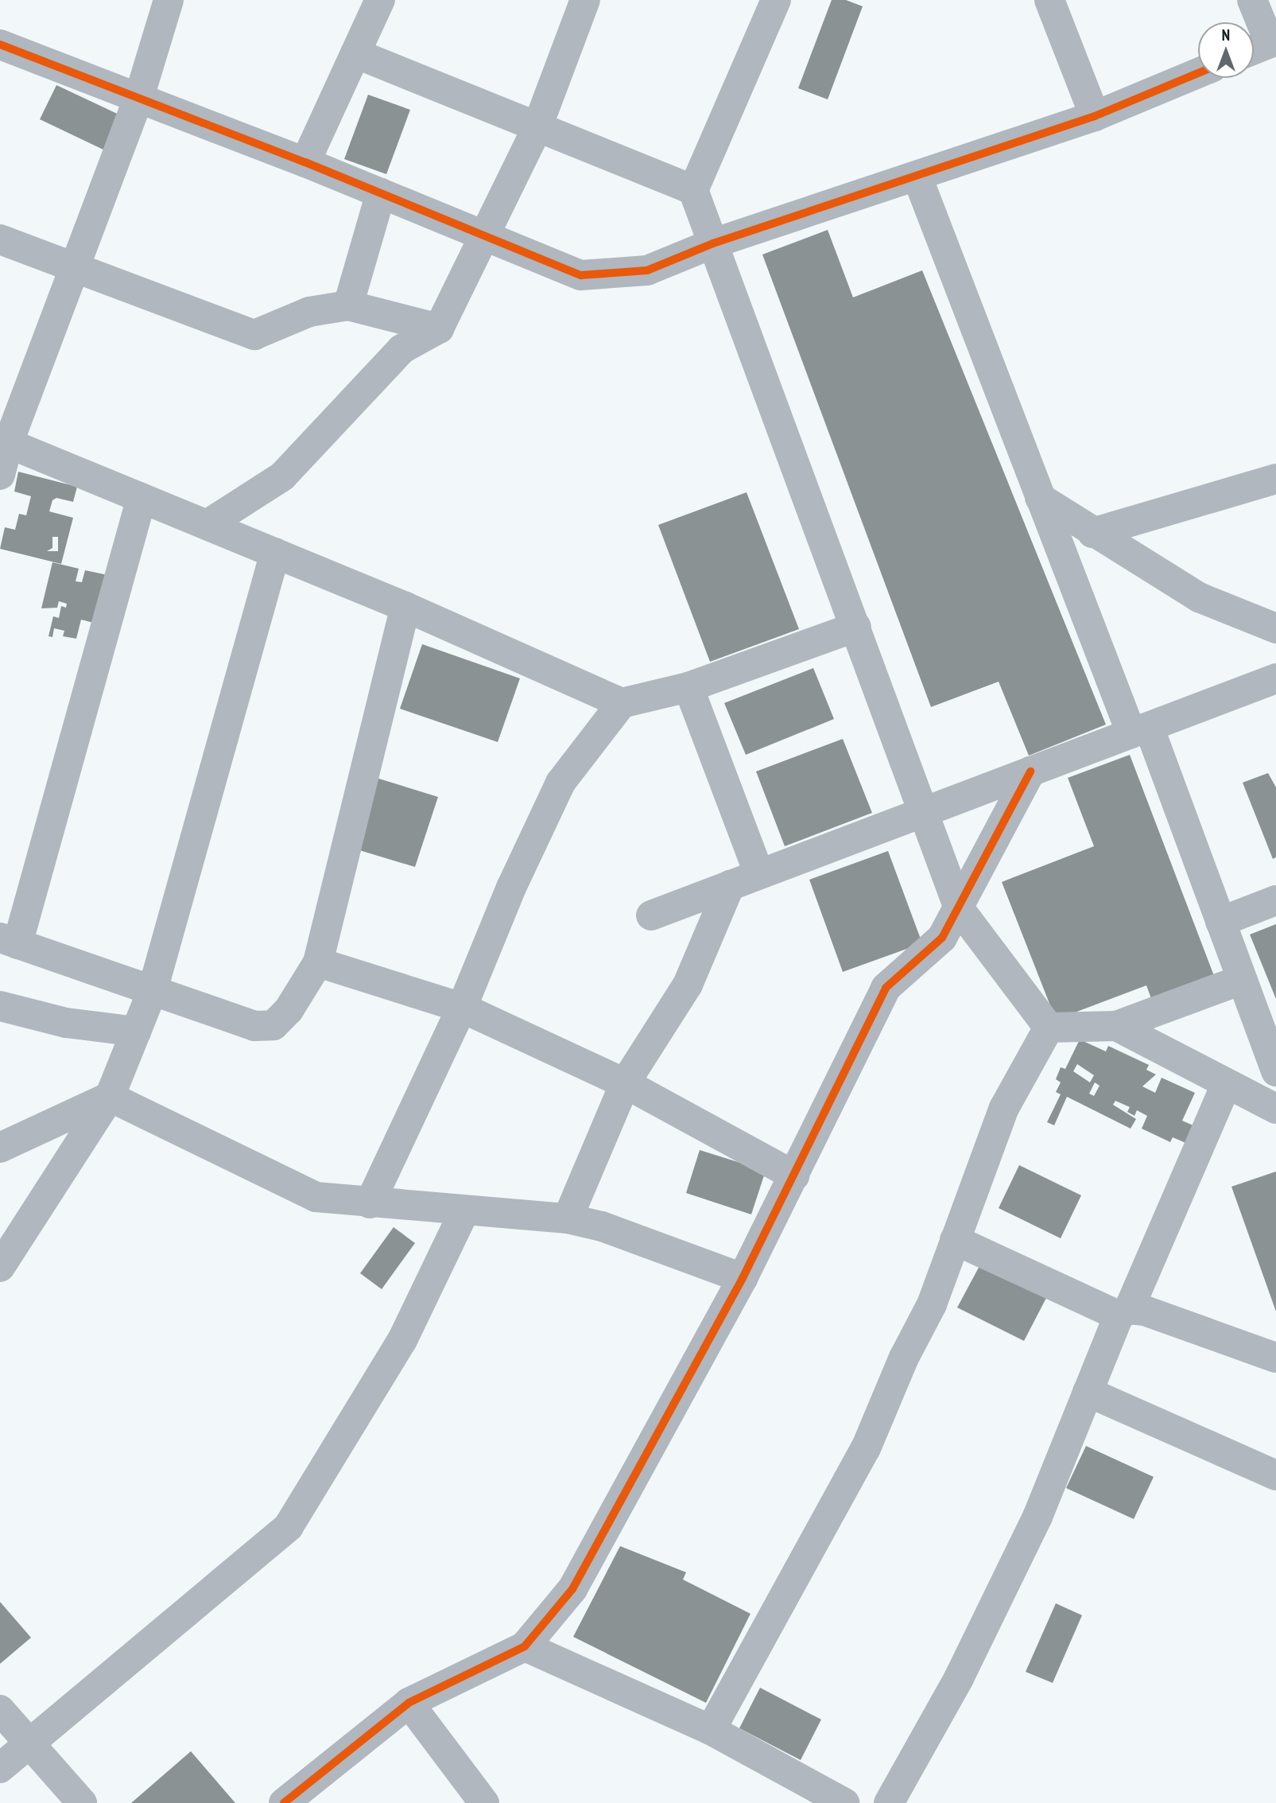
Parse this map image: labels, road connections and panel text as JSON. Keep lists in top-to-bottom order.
{
  "north": "top"
}
